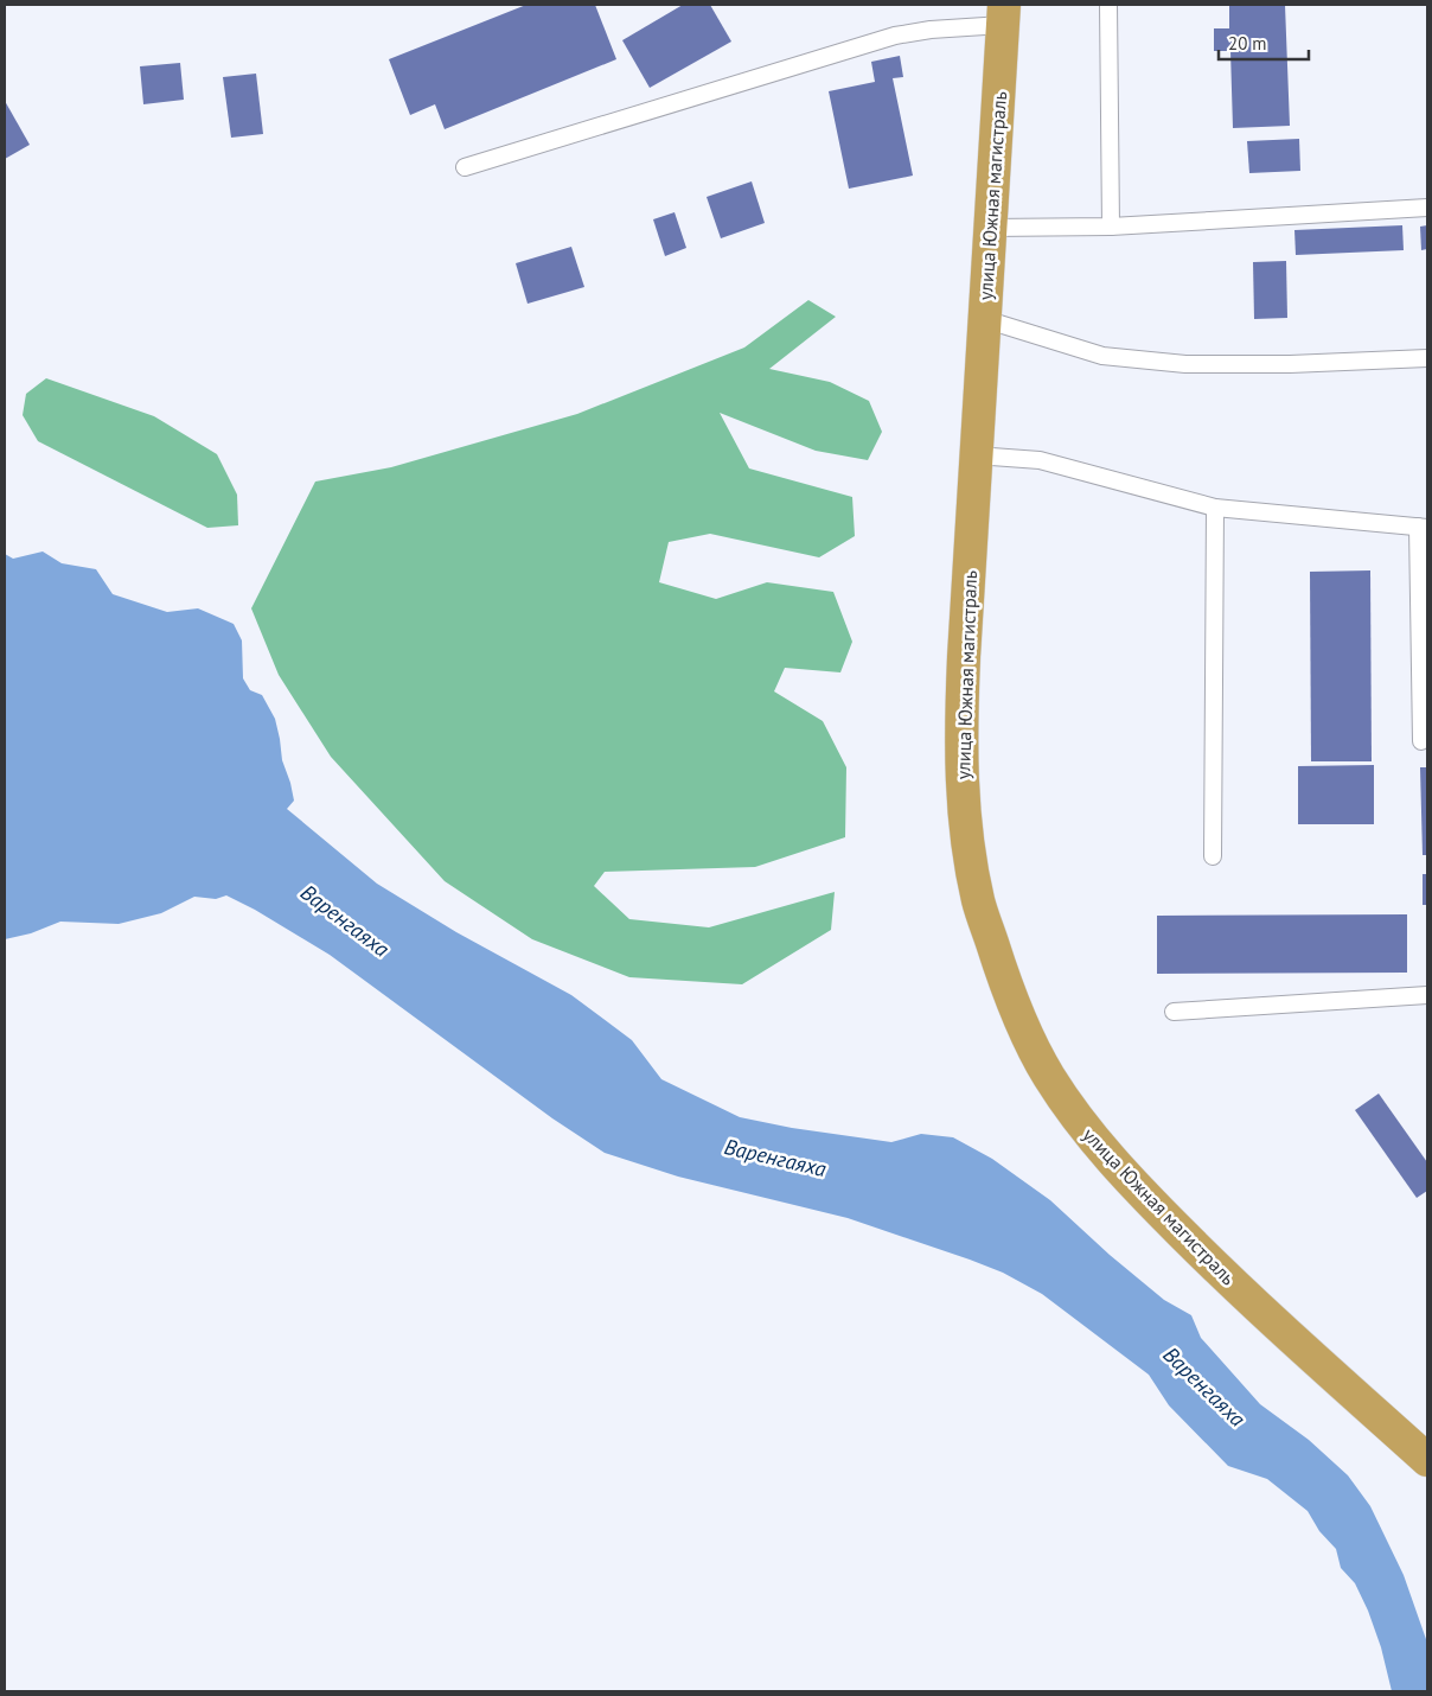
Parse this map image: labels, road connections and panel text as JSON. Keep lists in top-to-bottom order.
{
  "streets": {
    "highway": ["улица Южная магистраль"]
  },
  "water": ["Варенгаяха"],
  "scale_bar": "20 m"
}
